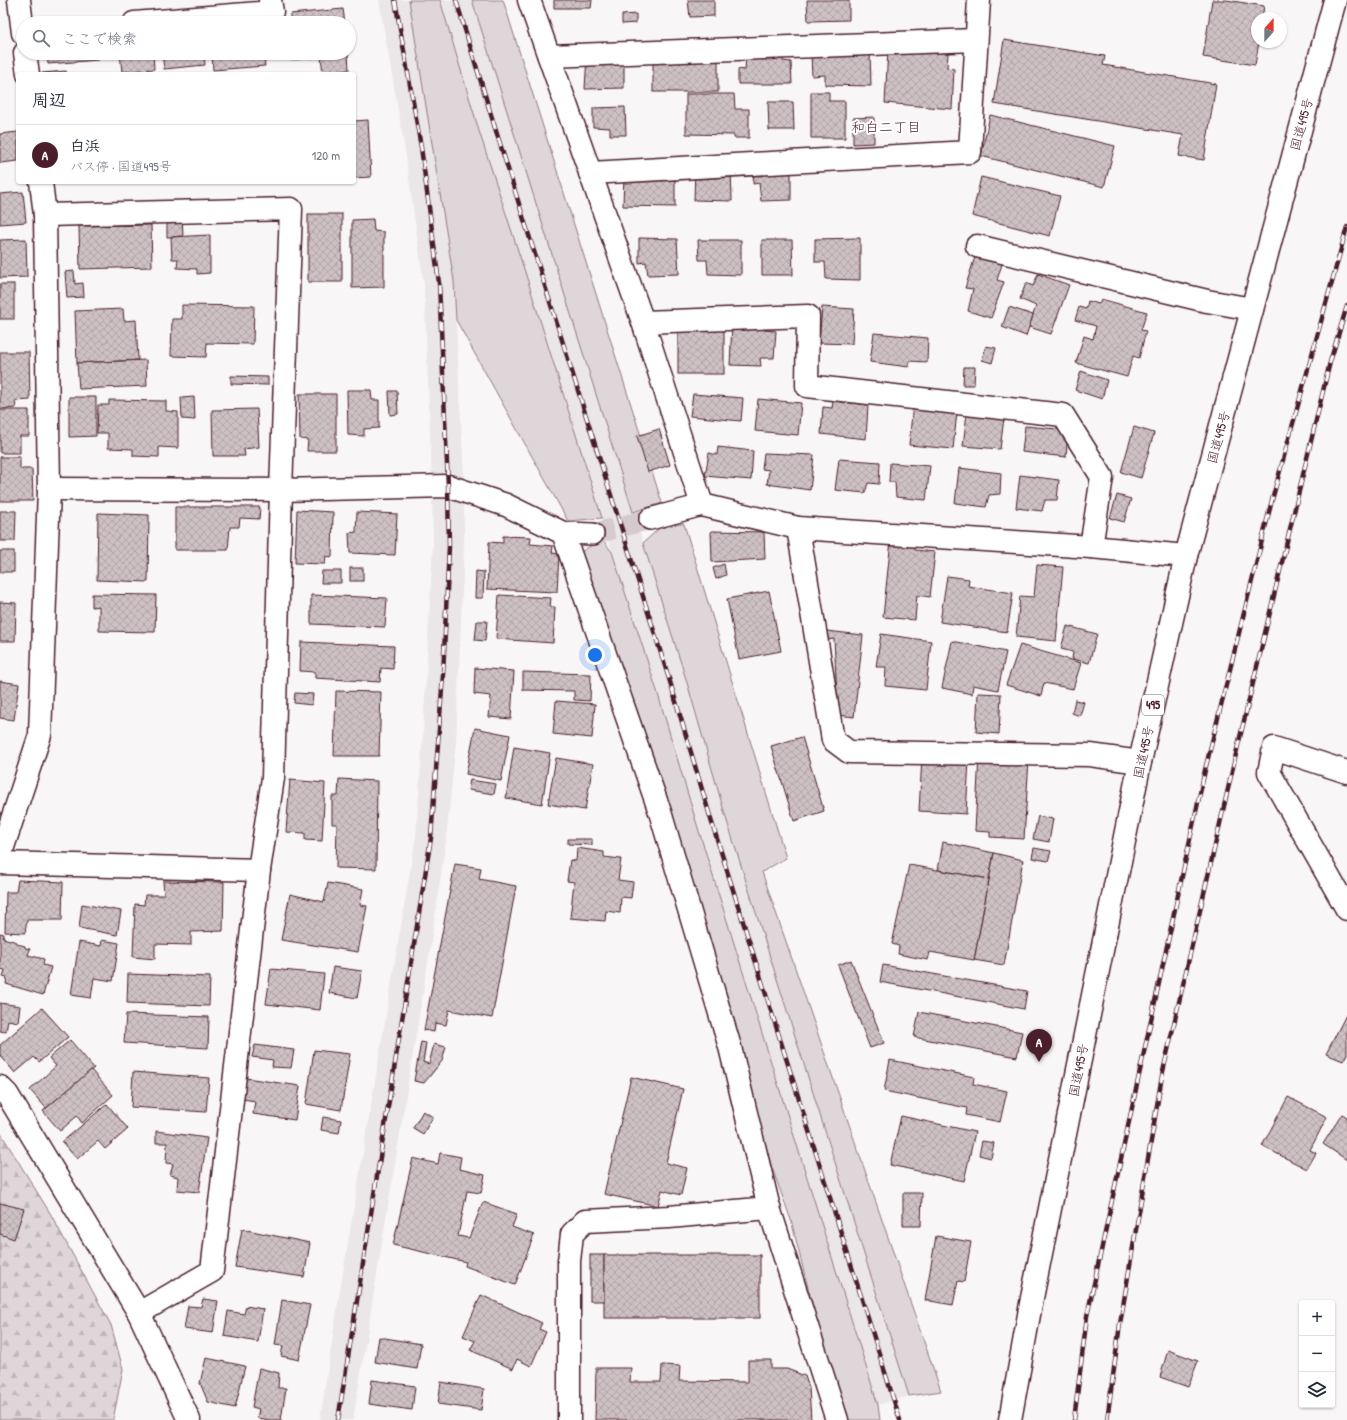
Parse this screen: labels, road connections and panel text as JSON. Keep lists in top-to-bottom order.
{
  "streets": {
    "main road": ["国道495号", "495"]
  },
  "districts": ["和白二丁目"],
  "north": "top",
  "page": {
    "search": "ここで検索",
    "heading": "周辺",
    "list": [
      {
        "mark": "A",
        "name": "白浜",
        "note": "バス停 · 国道495号",
        "value": "120 m"
      }
    ],
    "pins": "A",
    "map_buttons": ["+", "−"]
  }
}
